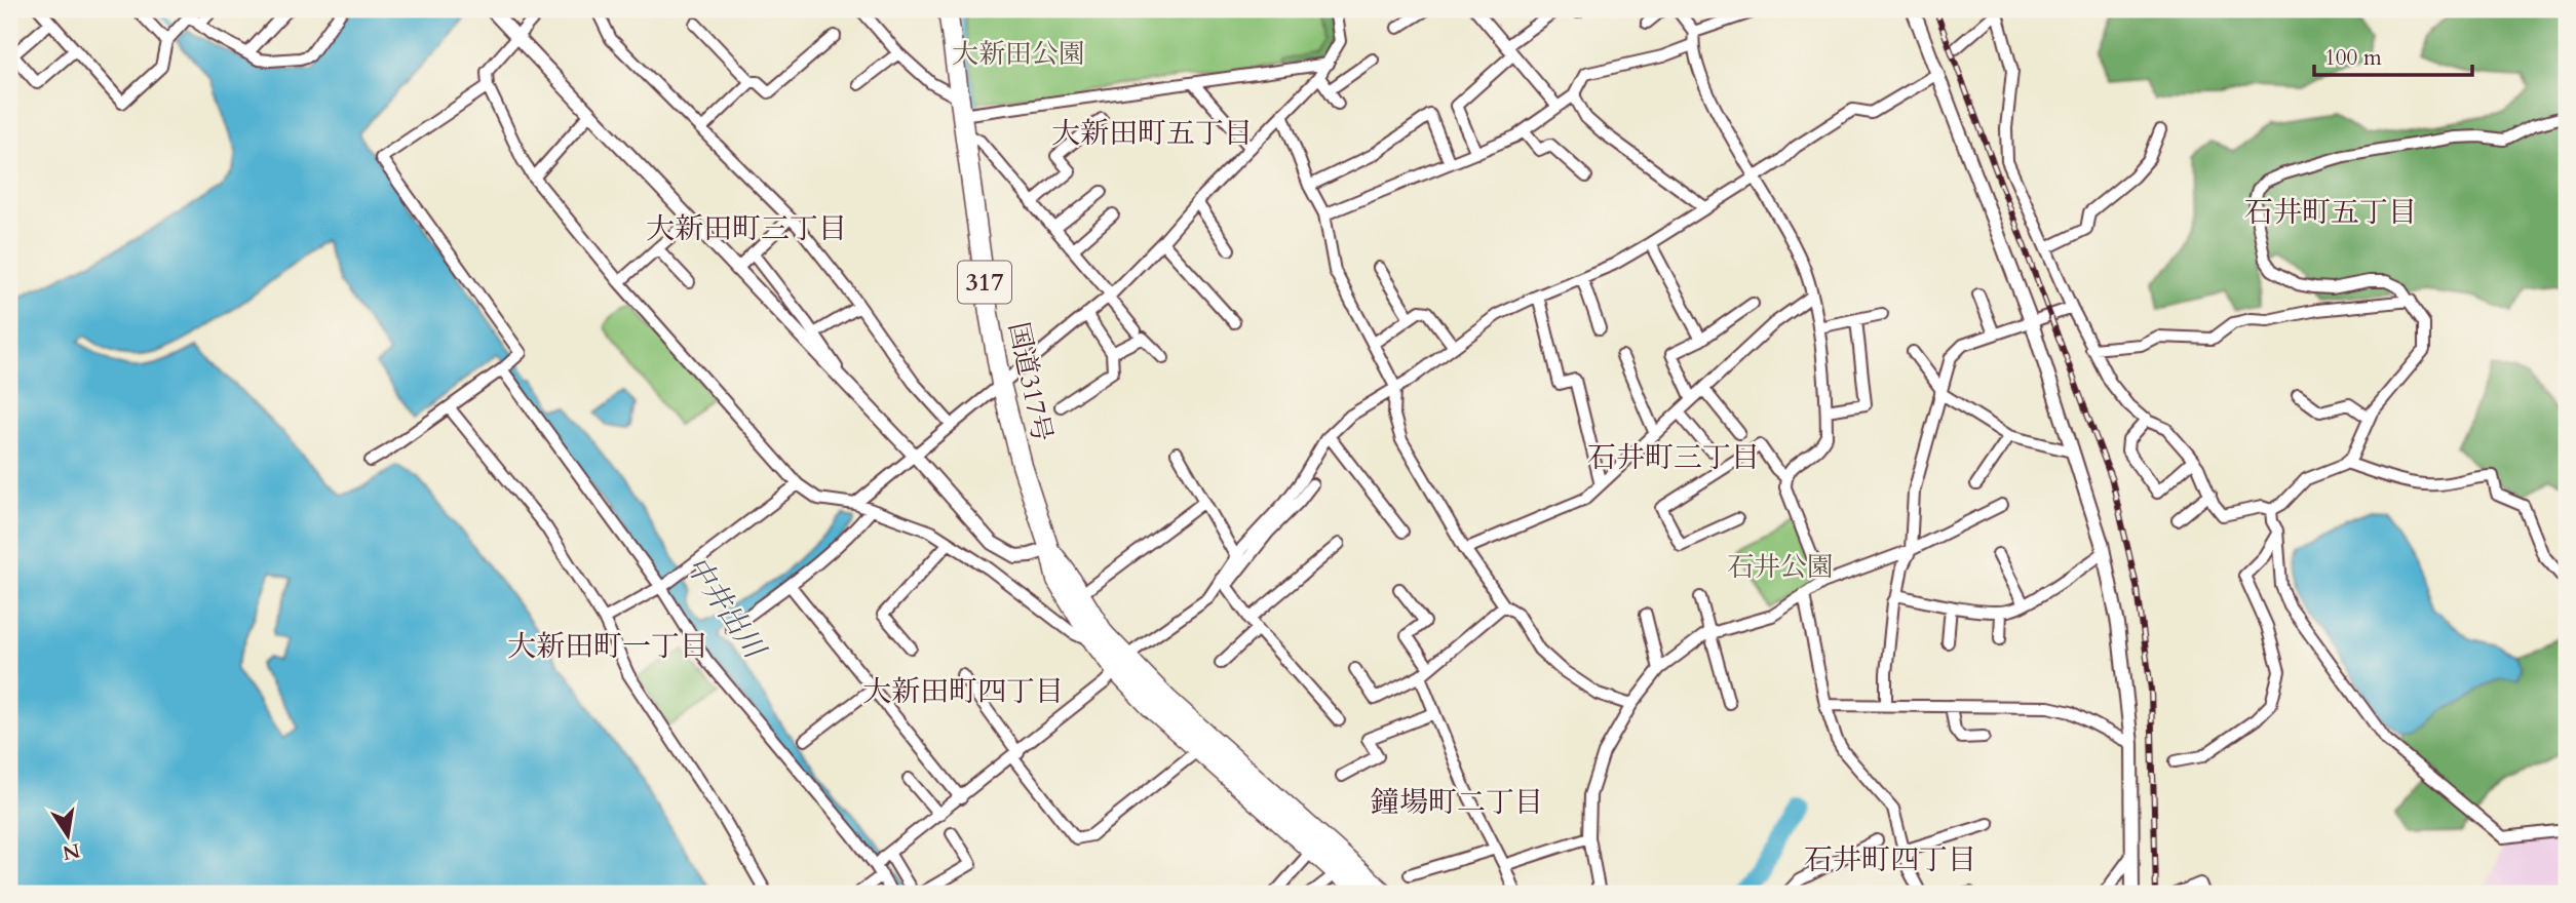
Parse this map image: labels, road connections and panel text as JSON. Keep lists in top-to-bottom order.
{
  "streets": {
    "highway": ["317", "国道317号"]
  },
  "districts": [
    "大新田町五丁目",
    "石井町五丁目",
    "大新田町三丁目",
    "石井町三丁目",
    "大新田町一丁目",
    "大新田町四丁目",
    "鐘場町二丁目",
    "石井町四丁目"
  ],
  "water": ["中井出川"],
  "parks": ["大新田公園", "石井公園"],
  "scale_bar": "100 m",
  "north": "bottom"
}
